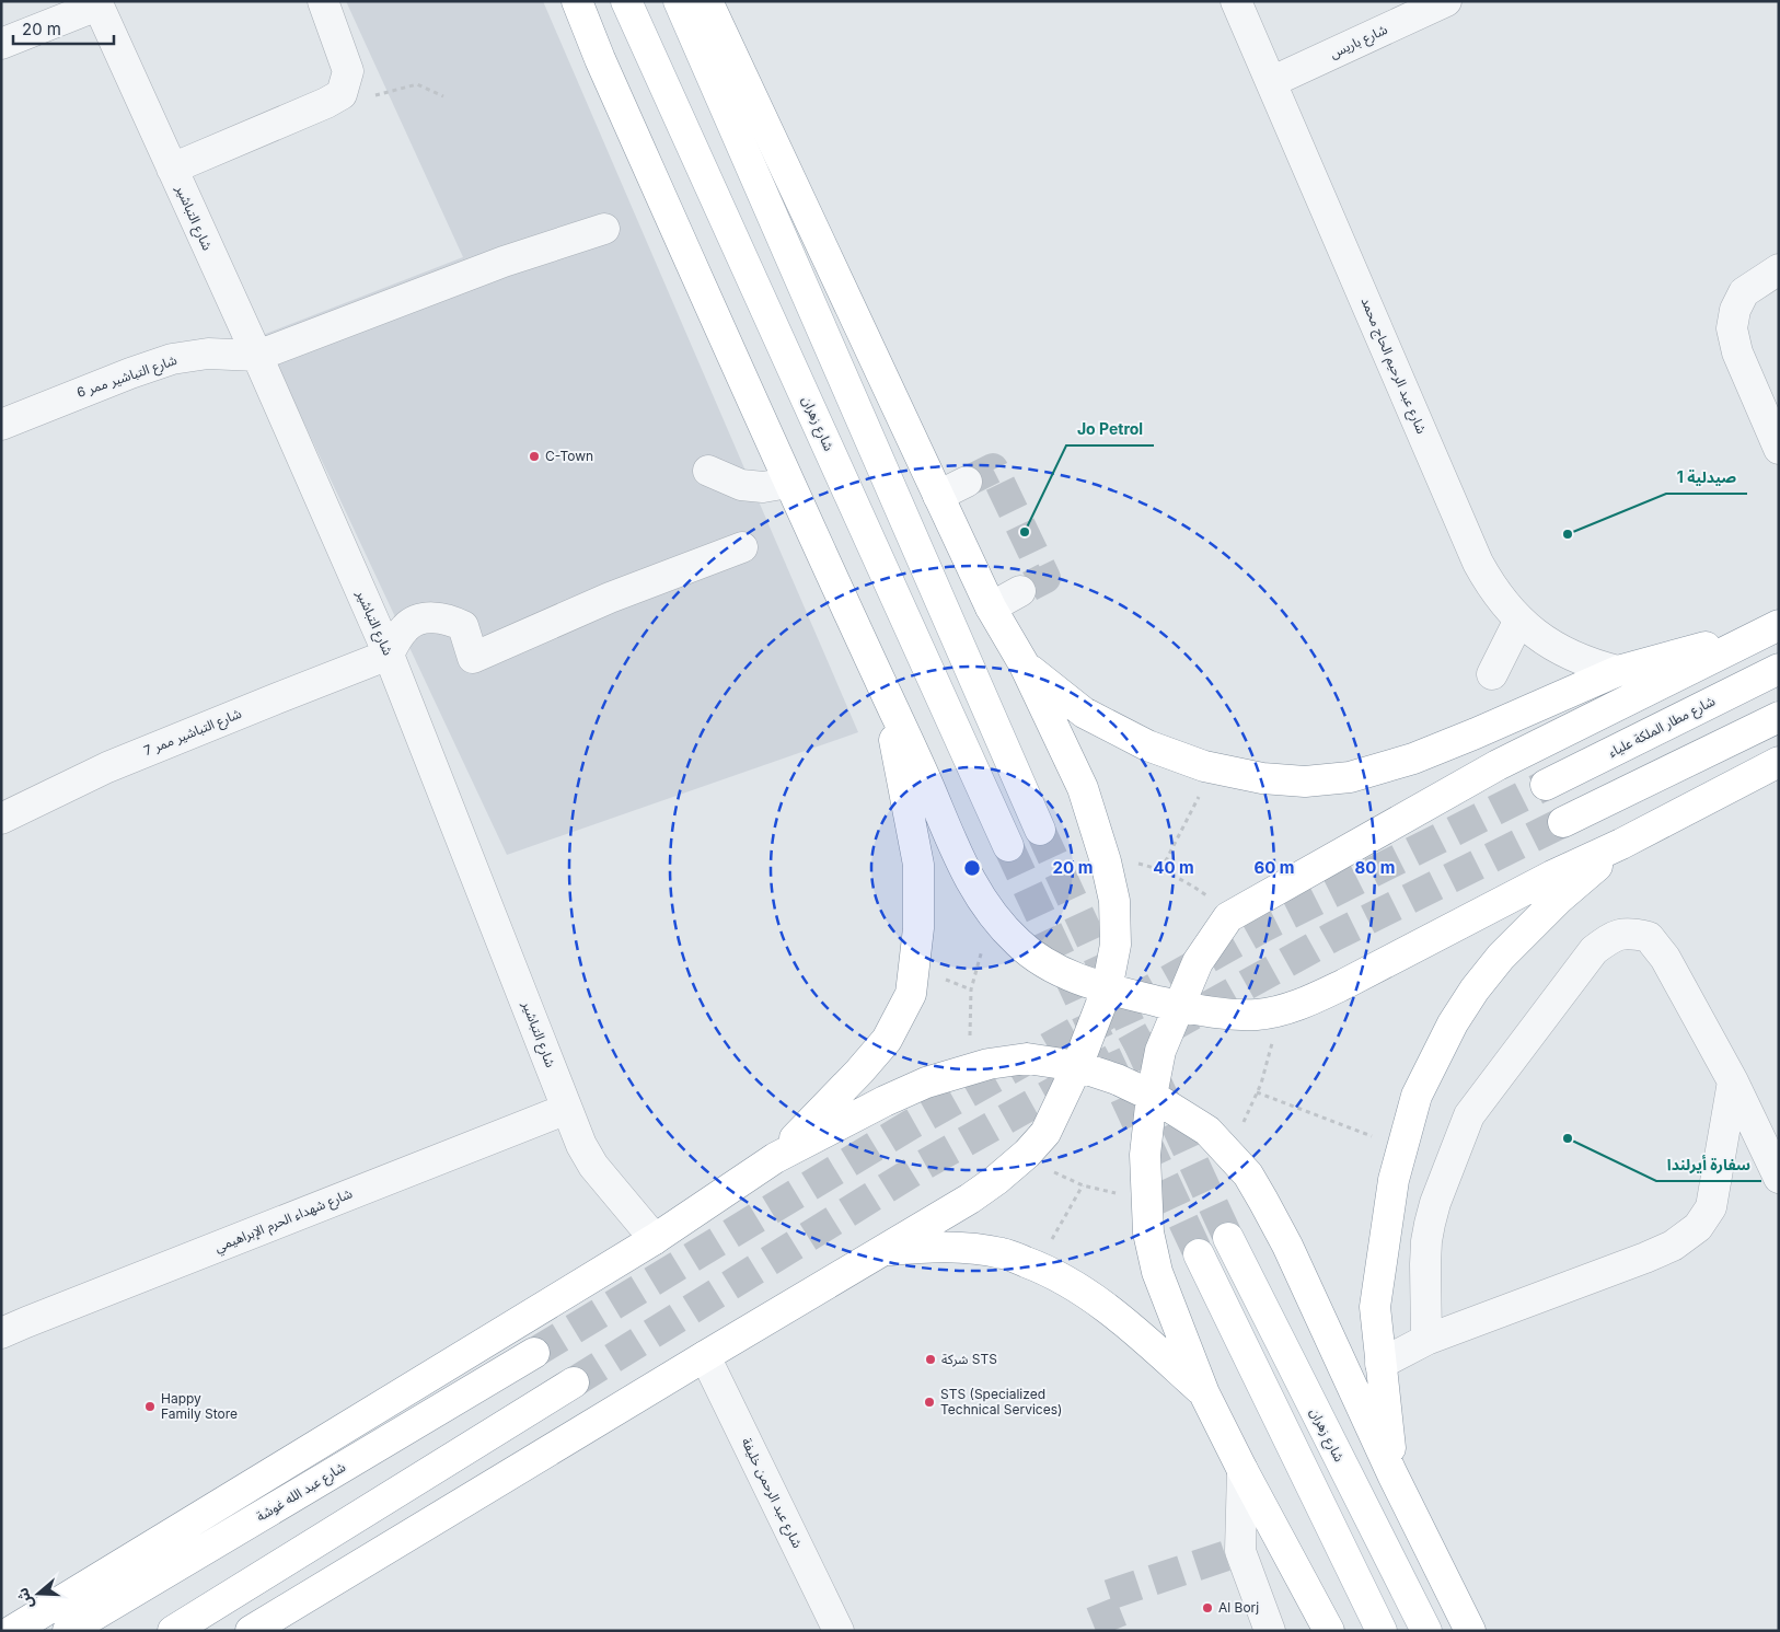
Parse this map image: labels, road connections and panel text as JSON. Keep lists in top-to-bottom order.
{
  "streets": {
    "main road": ["شارع زهران", "شارع مطار الملكة علياء", "شارع عبد الله غوشة"],
    "street": [
      "شارع باريس",
      "شارع التباشير",
      "شارع عبد الرحيم الحاج محمد",
      "شارع التباشير ممر 6",
      "شارع التباشير ممر 7",
      "شارع شهداء الحرم الإبراهيمي",
      "شارع عبد الرحمن خليفة"
    ]
  },
  "crossings": [
    ["شارع باريس", "شارع عبد الرحيم الحاج محمد"],
    ["شارع التباشير", "شارع التباشير ممر 6"],
    ["شارع التباشير", "شارع التباشير ممر 7"],
    ["شارع التباشير", "شارع شهداء الحرم الإبراهيمي"]
  ],
  "places": [
    "C-Town",
    "Jo Petrol",
    "صيدلية 1",
    "سفارة أيرلندا",
    "شركة STS",
    "STS (Specialized Technical Services)",
    "Happy Family Store",
    "Al Borj"
  ],
  "scale_bar": "20 m",
  "north": "left",
  "rings": [
    "20 m",
    "40 m",
    "60 m",
    "80 m"
  ]
}
